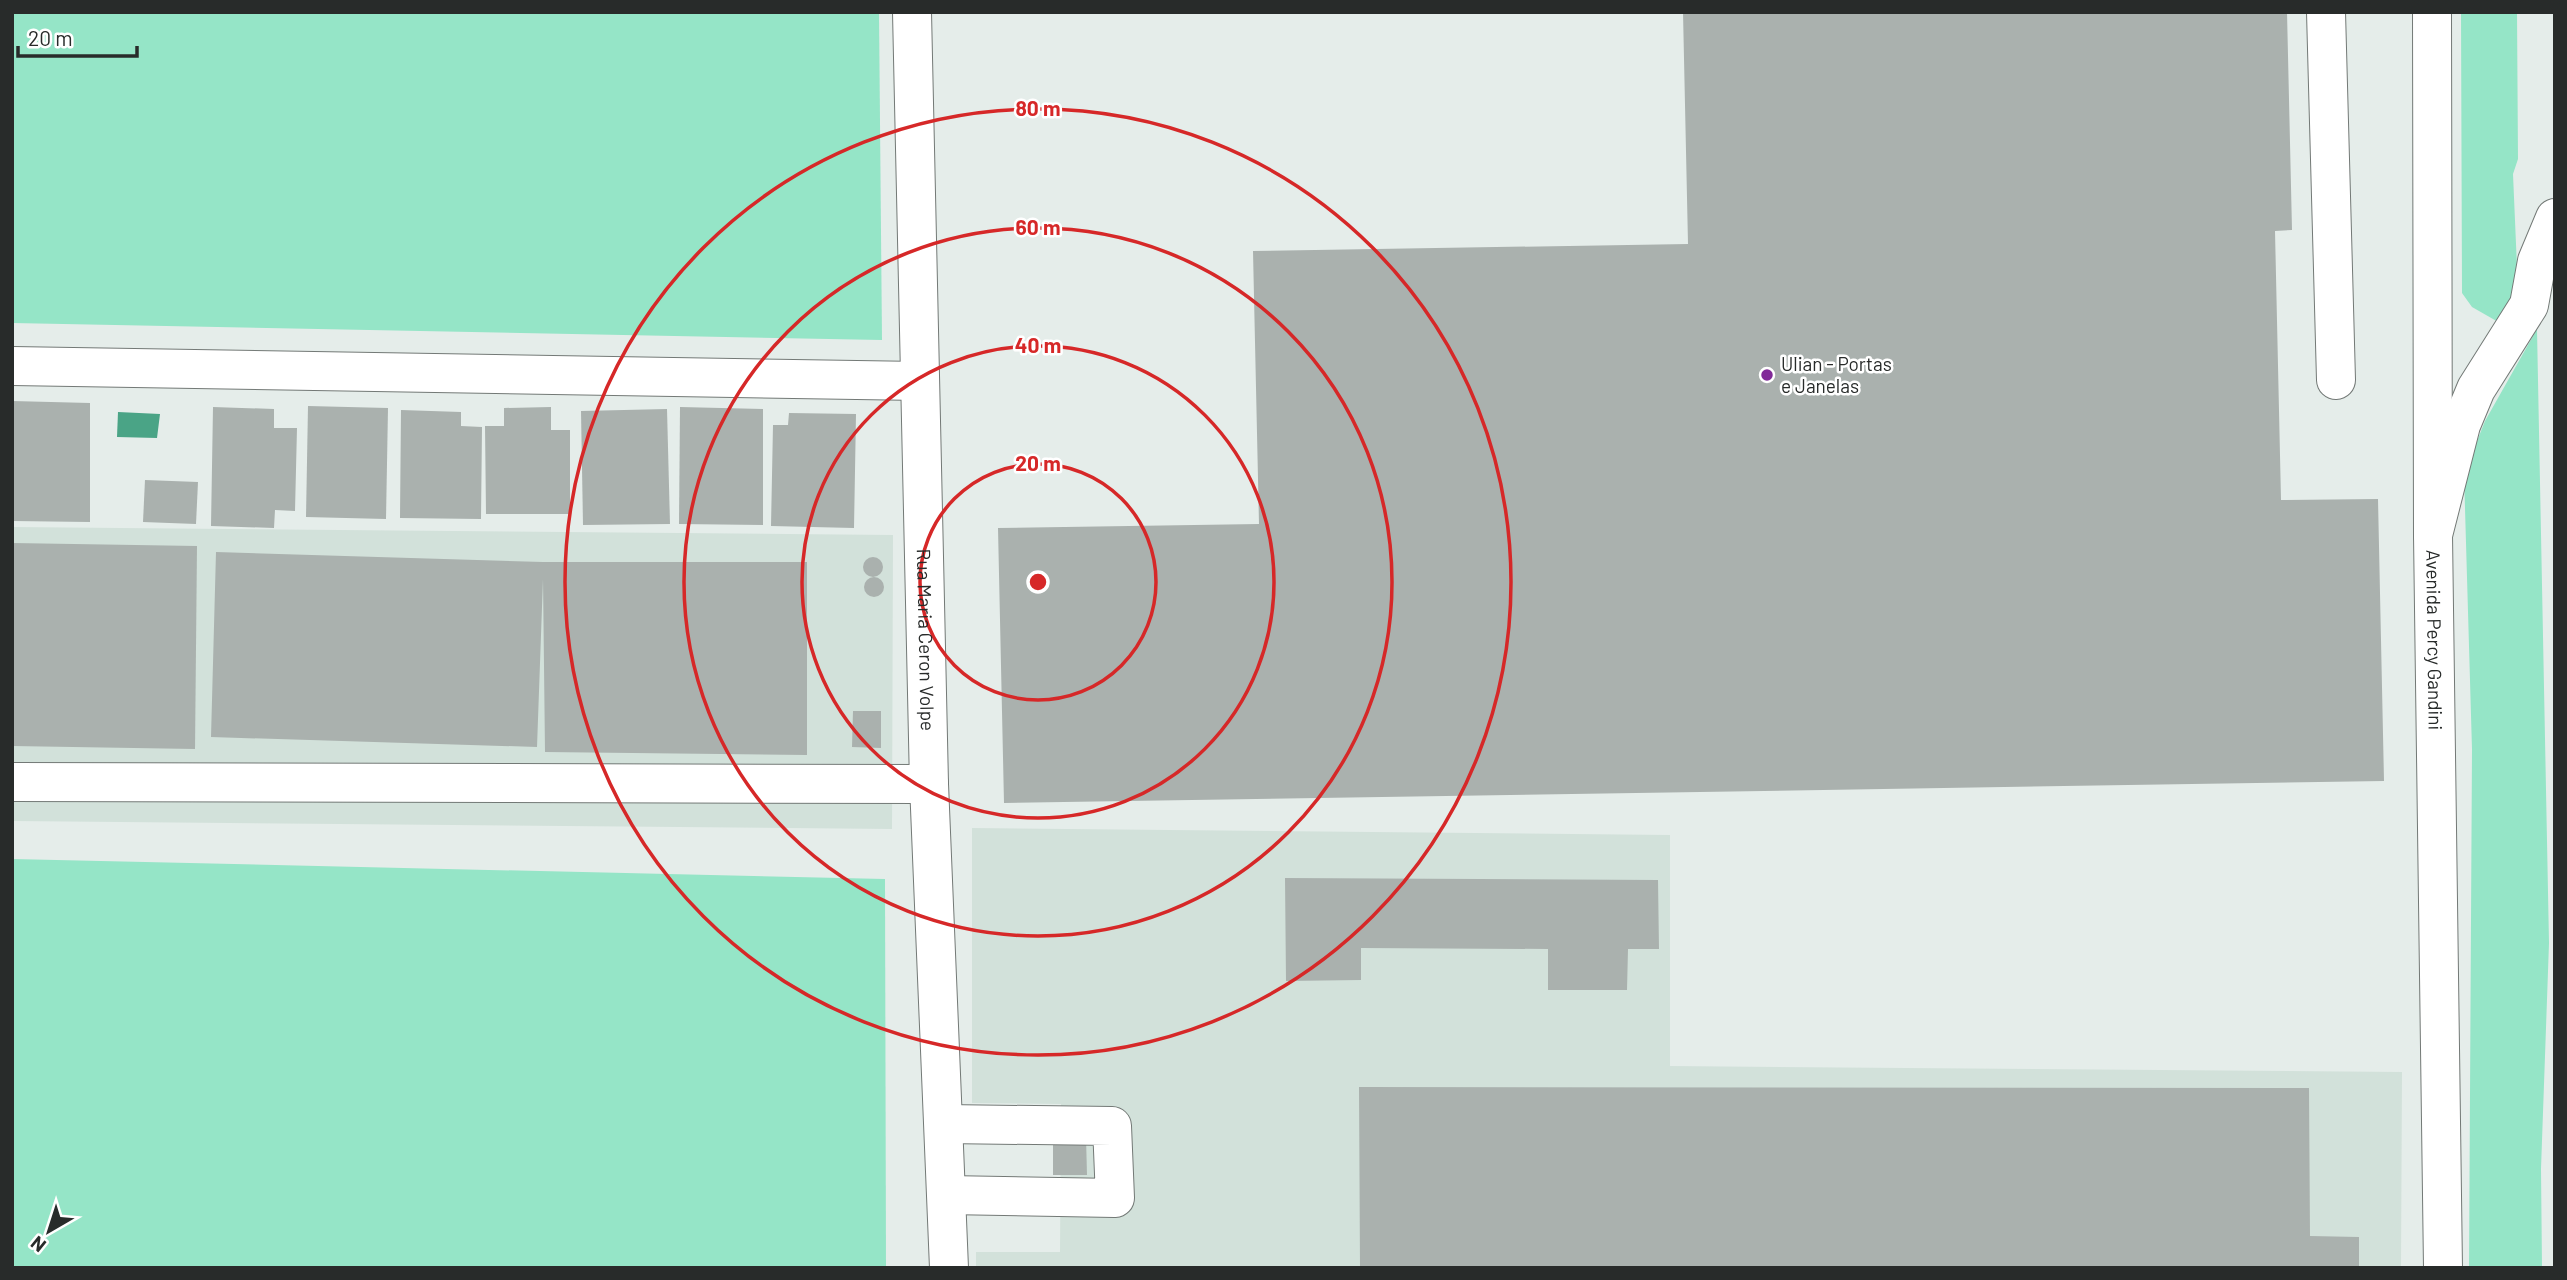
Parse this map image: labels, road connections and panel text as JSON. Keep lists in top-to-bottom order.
{
  "streets": {
    "main road": ["Rua Maria Ceron Volpe", "Avenida Percy Gandini"]
  },
  "places": ["Ulian - Portas e Janelas"],
  "scale_bar": "20 m",
  "north": "bottom left",
  "rings": [
    "80 m",
    "60 m",
    "40 m",
    "20 m"
  ]
}
